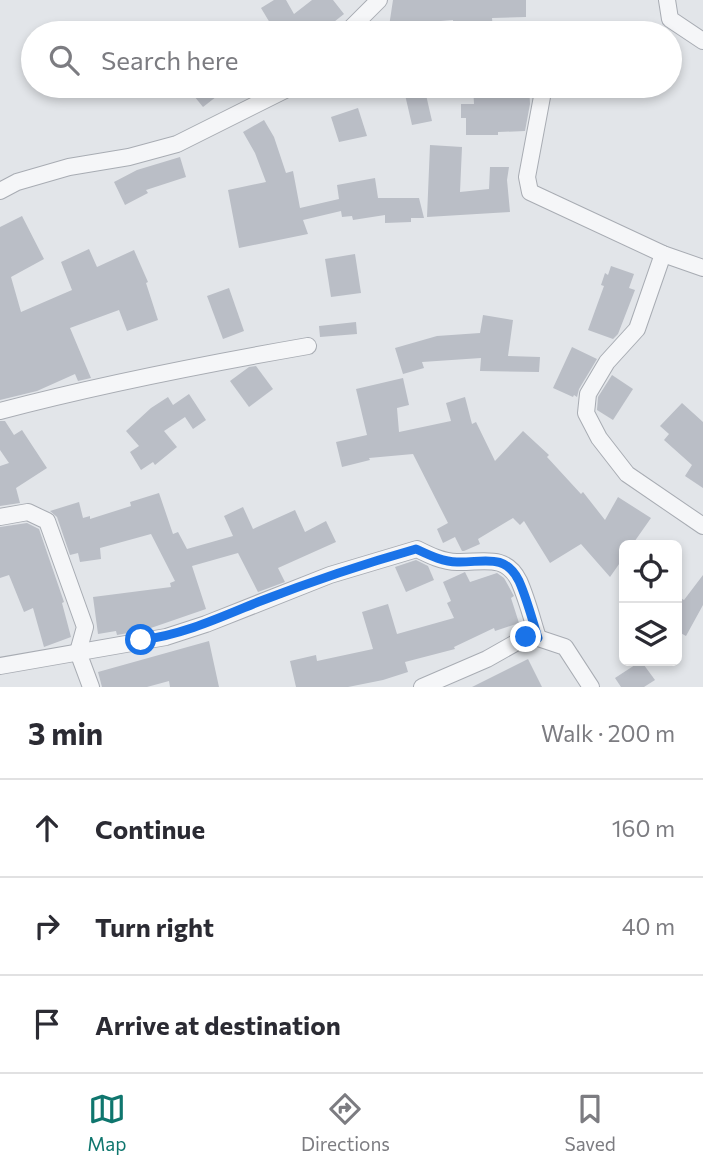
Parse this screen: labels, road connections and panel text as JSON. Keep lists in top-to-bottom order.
{
  "page": {
    "search": "Search here",
    "heading": ["3 min", "Walk · 200 m"],
    "list": [
      ["Continue", "160 m"],
      ["Turn right", "40 m"],
      "Arrive at destination"
    ],
    "nav": ["Map", "Directions", "Saved"]
  }
}
